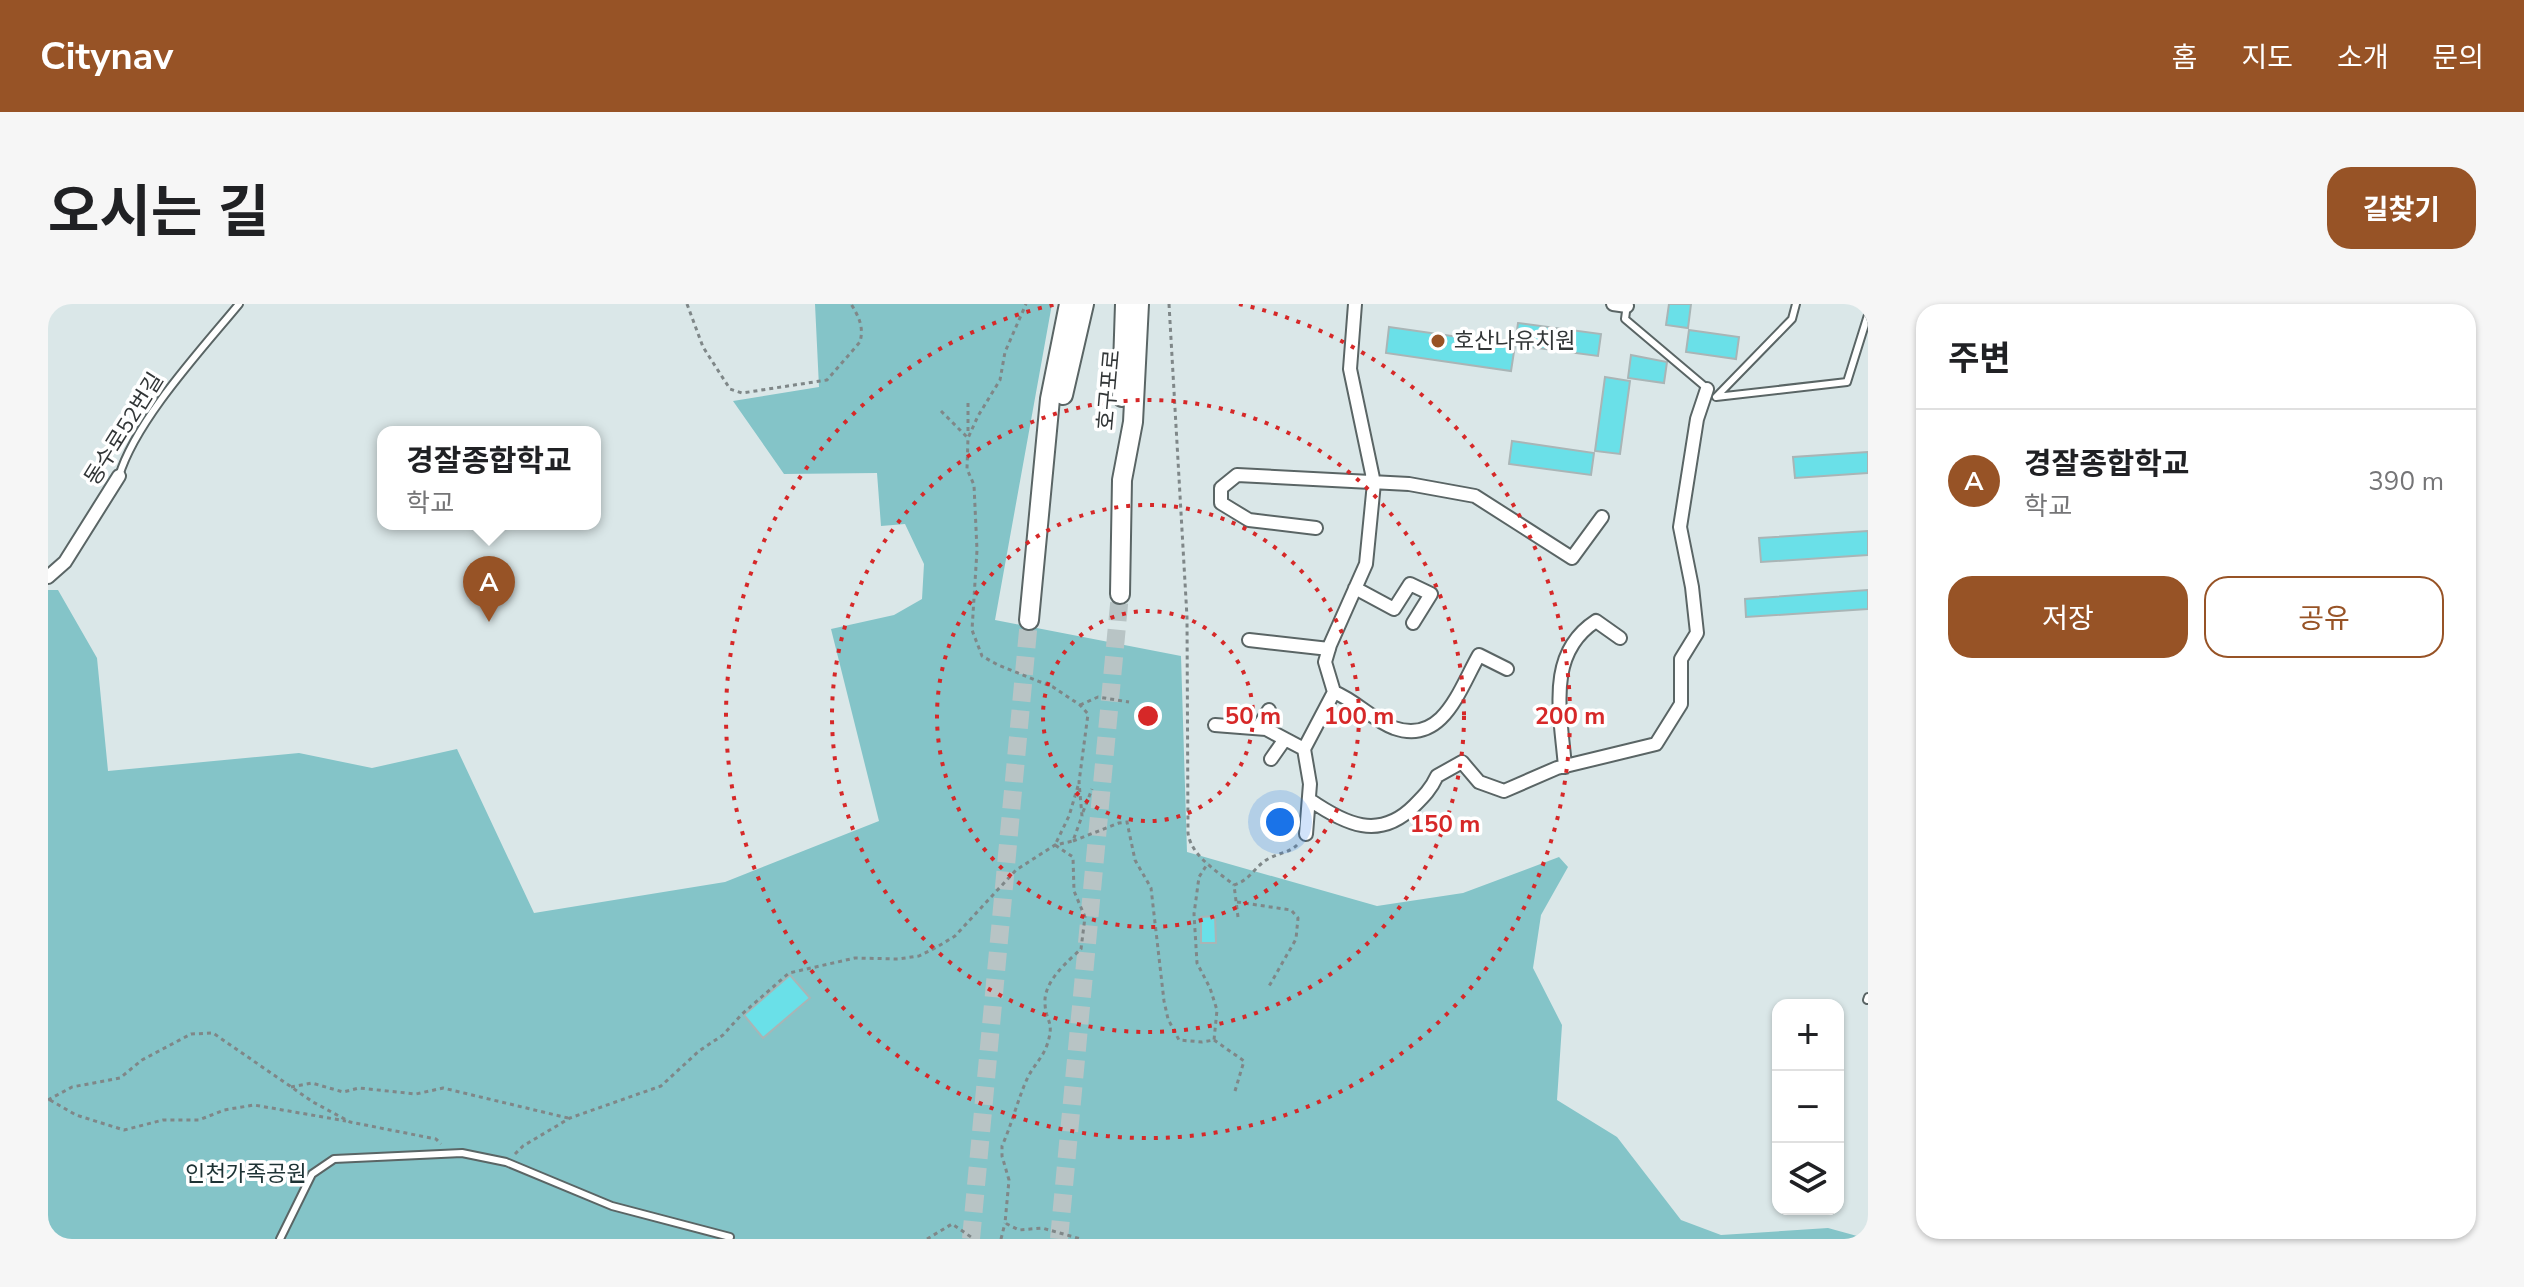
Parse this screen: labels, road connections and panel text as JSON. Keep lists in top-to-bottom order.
{
  "streets": {
    "main road": ["호구포로"],
    "street": ["동수로52번길"]
  },
  "parks": ["인천가족공원"],
  "places": ["호산나유치원"],
  "page": {
    "header": "Citynav",
    "nav": [
      "홈",
      "지도",
      "소개",
      "문의"
    ],
    "title": "오시는 길",
    "buttons": [
      "길찾기",
      ["저장", "공유"]
    ],
    "heading": "주변",
    "list": [
      {
        "mark": "A",
        "name": "경잘종합학교",
        "note": "학교",
        "value": "390 m"
      }
    ],
    "popup": ["경잘종합학교", "학교"],
    "pins": "A",
    "map_buttons": ["+", "−"]
  },
  "rings": [
    "50 m",
    "100 m",
    "200 m",
    "150 m"
  ]
}
